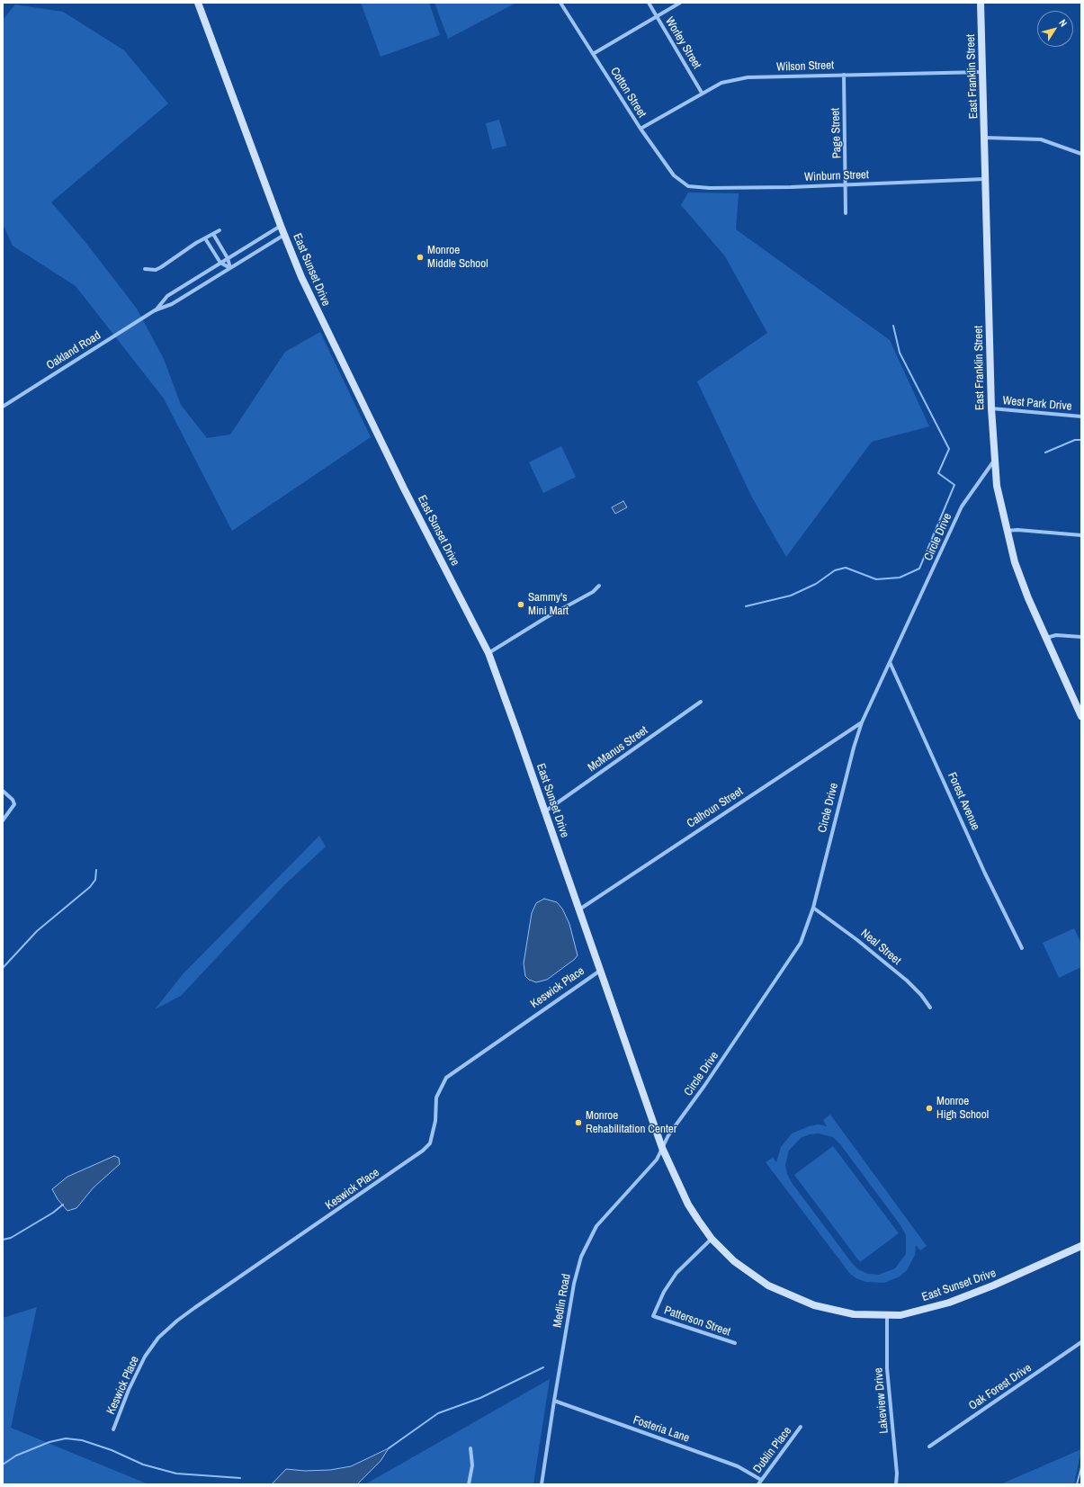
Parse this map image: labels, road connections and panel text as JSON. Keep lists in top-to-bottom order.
{
  "streets": {
    "street": [
      "Worley Street",
      "Wilson Street",
      "East Franklin Street",
      "Cotton Street",
      "Page Street",
      "Winburn Street",
      "East Sunset Drive",
      "Oakland Road",
      "West Park Drive",
      "Circle Drive",
      "McManus Street",
      "Forest Avenue",
      "Calhoun Street",
      "Neal Street",
      "Keswick Place",
      "Medlin Road",
      "Patterson Street",
      "Oak Forest Drive",
      "Lakeview Drive",
      "Fosteria Lane",
      "Dublin Place"
    ]
  },
  "crossings": [
    ["Worley Street", "Wilson Street"],
    ["Wilson Street", "East Franklin Street"],
    ["Wilson Street", "Cotton Street"],
    ["Wilson Street", "Page Street"],
    ["East Franklin Street", "Winburn Street"],
    ["East Franklin Street", "West Park Drive"],
    ["East Franklin Street", "Circle Drive"],
    ["Cotton Street", "Winburn Street"],
    ["Page Street", "Winburn Street"],
    ["East Sunset Drive", "Oakland Road"],
    ["East Sunset Drive", "Circle Drive"],
    ["East Sunset Drive", "McManus Street"],
    ["East Sunset Drive", "Calhoun Street"],
    ["East Sunset Drive", "Keswick Place"],
    ["East Sunset Drive", "Medlin Road"],
    ["East Sunset Drive", "Patterson Street"],
    ["East Sunset Drive", "Lakeview Drive"],
    ["Circle Drive", "Forest Avenue"],
    ["Circle Drive", "Calhoun Street"],
    ["Circle Drive", "Neal Street"],
    ["Circle Drive", "Medlin Road"],
    ["Medlin Road", "Fosteria Lane"],
    ["Fosteria Lane", "Dublin Place"]
  ],
  "places": [
    "Monroe Middle School",
    "Sammy's Mini Mart",
    "Monroe High School",
    "Monroe Rehabilitation Center"
  ],
  "north": "top right"
}
